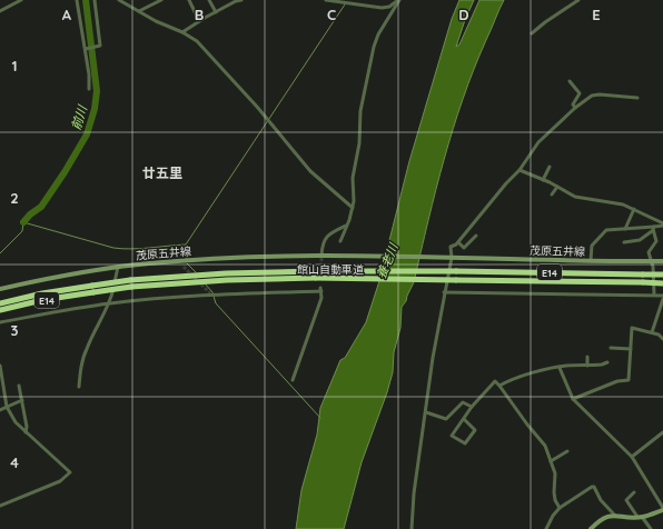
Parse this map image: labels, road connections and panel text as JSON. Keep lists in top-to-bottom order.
{
  "streets": {
    "highway": ["館山自動車道", "E14"],
    "main road": ["茂原五井線"]
  },
  "districts": ["廿五里"],
  "water": ["前川", "養老川"],
  "grid": {
    "columns": [
      "A",
      "B",
      "C",
      "D",
      "E"
    ],
    "rows": [
      "1",
      "2",
      "3",
      "4"
    ]
  }
}
